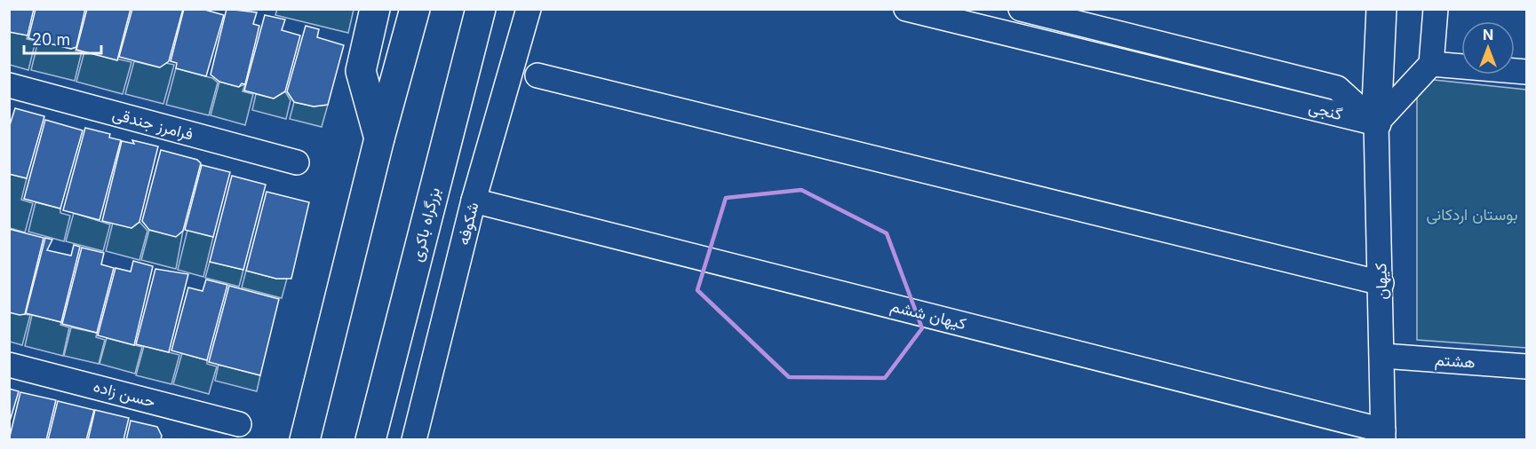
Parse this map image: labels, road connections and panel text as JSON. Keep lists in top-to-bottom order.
{
  "streets": {
    "main road": ["بزرگراه باکری", "کیهان"],
    "street": [
      "گنجی",
      "فرامرز جندقی",
      "شکوفه",
      "کیهان ششم",
      "هشتم",
      "حسن زاده"
    ]
  },
  "crossings": [
    ["گنجی", "کیهان"],
    ["شکوفه", "کیهان ششم"],
    ["کیهان", "کیهان ششم"],
    ["کیهان", "هشتم"]
  ],
  "parks": ["بوستان اردکانی"],
  "scale_bar": "20 m",
  "north": "top"
}
